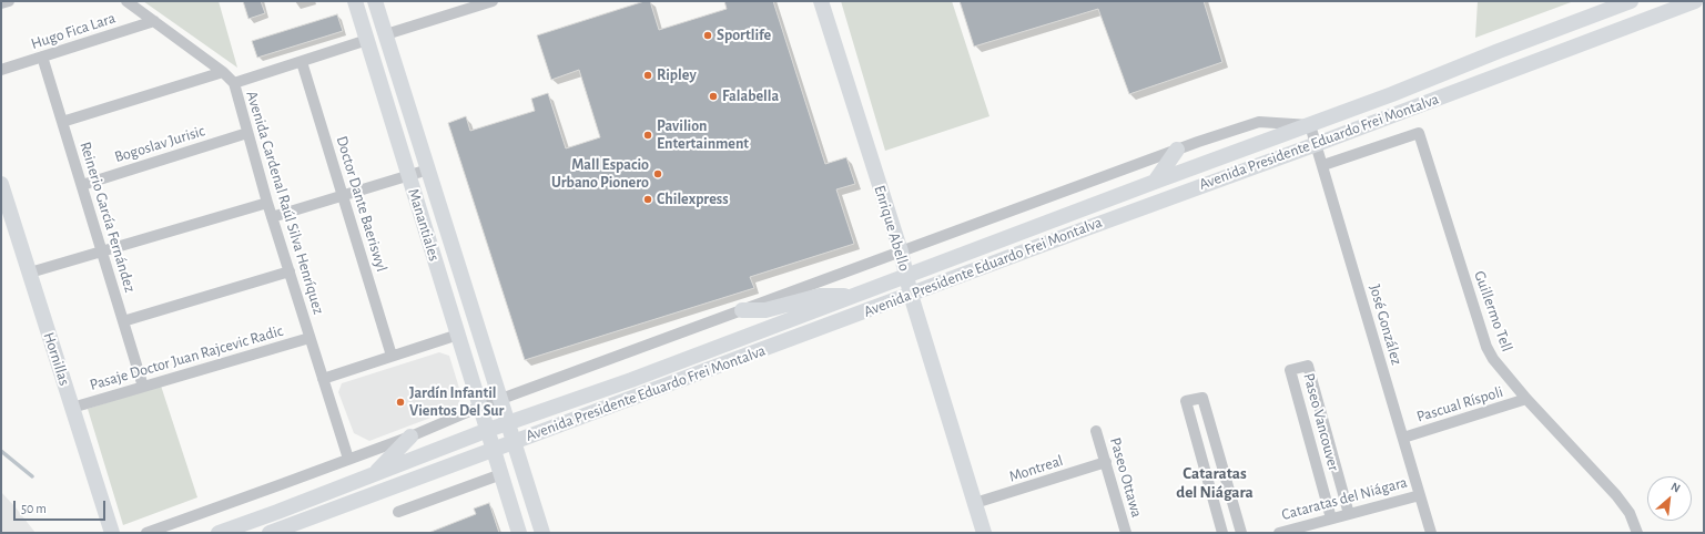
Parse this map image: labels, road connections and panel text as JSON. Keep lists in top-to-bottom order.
{
  "streets": {
    "main road": [
      "Avenida Presidente Eduardo Frei Montalva",
      "Manantiales",
      "Enrique Abello",
      "Hornillas"
    ],
    "street": [
      "Hugo Fica Lara",
      "Bogoslav Jurisic",
      "Avenida Cardenal Raúl Silva Henríquez",
      "Doctor Dante Baeriswyl",
      "Reinerio García Fernández",
      "Guillermo Tell",
      "José González",
      "Pasaje Doctor Juan Rajcevic Radic",
      "Pascual Ríspoli",
      "Paseo Vancouver",
      "Montreal",
      "Paseo Ottawa",
      "Cataratas del Niágara"
    ]
  },
  "crossings": [
    ["Hugo Fica Lara", "Avenida Cardenal Raúl Silva Henríquez"],
    ["Hugo Fica Lara", "Reinerio García Fernández"],
    ["Avenida Presidente Eduardo Frei Montalva", "Avenida Cardenal Raúl Silva Henríquez"],
    ["Avenida Presidente Eduardo Frei Montalva", "Manantiales"],
    ["Avenida Presidente Eduardo Frei Montalva", "Enrique Abello"],
    ["Avenida Presidente Eduardo Frei Montalva", "José González"],
    ["Bogoslav Jurisic", "Avenida Cardenal Raúl Silva Henríquez"],
    ["Bogoslav Jurisic", "Reinerio García Fernández"],
    ["Avenida Cardenal Raúl Silva Henríquez", "Pasaje Doctor Juan Rajcevic Radic"],
    ["Reinerio García Fernández", "Pasaje Doctor Juan Rajcevic Radic"],
    ["Enrique Abello", "Montreal"],
    ["Guillermo Tell", "José González"],
    ["Guillermo Tell", "Pascual Ríspoli"],
    ["José González", "Pascual Ríspoli"],
    ["José González", "Cataratas del Niágara"],
    ["Pasaje Doctor Juan Rajcevic Radic", "Hornillas"],
    ["Paseo Vancouver", "Cataratas del Niágara"],
    ["Montreal", "Paseo Ottawa"]
  ],
  "districts": ["Cataratas del Niágara"],
  "places": [
    "Sportlife",
    "Ripley",
    "Falabella",
    "Pavilion Entertainment",
    "Mall Espacio Urbano Pionero",
    "Chilexpress",
    "Jardín Infantil Vientos Del Sur"
  ],
  "scale_bar": "50 m",
  "north": "top right"
}
